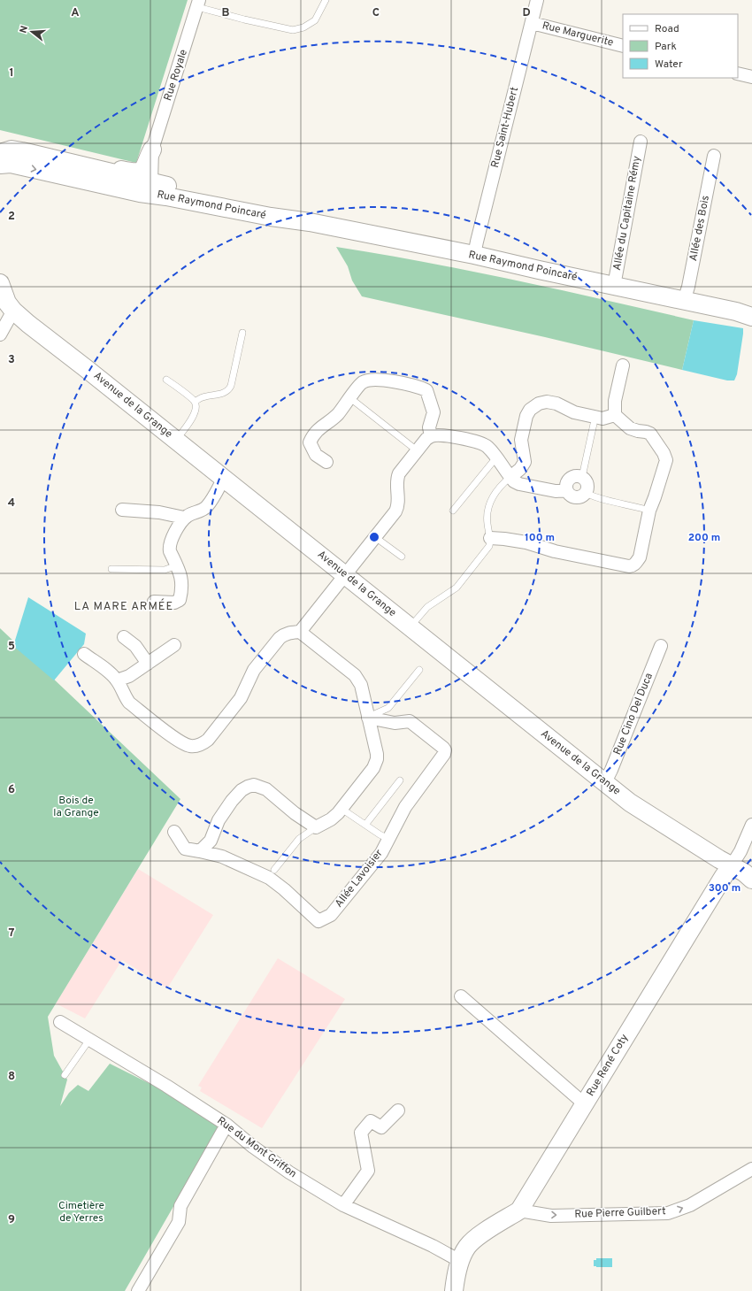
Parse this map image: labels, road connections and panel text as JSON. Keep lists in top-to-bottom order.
{
  "streets": {
    "street": [
      "Rue Marguerite",
      "Rue Royale",
      "Rue Saint-Hubert",
      "Rue Raymond Poincaré",
      "Allée du Capitaine Rémy",
      "Allée des Bois",
      "Avenue de la Grange",
      "Rue Cino Del Duca",
      "Allée Lavoisier",
      "Rue René Coty",
      "Rue du Mont Griffon",
      "Rue Pierre Guilbert"
    ]
  },
  "crossings": [
    ["Rue Marguerite", "Rue Saint-Hubert"],
    ["Rue Royale", "Rue Raymond Poincaré"],
    ["Rue Saint-Hubert", "Rue Raymond Poincaré"],
    ["Rue Raymond Poincaré", "Allée du Capitaine Rémy"],
    ["Rue Raymond Poincaré", "Allée des Bois"],
    ["Avenue de la Grange", "Rue Cino Del Duca"],
    ["Avenue de la Grange", "Rue René Coty"],
    ["Rue René Coty", "Rue du Mont Griffon"],
    ["Rue René Coty", "Rue Pierre Guilbert"]
  ],
  "one_way": ["Rue Pierre Guilbert"],
  "districts": ["LA MARE ARMÉE"],
  "parks": ["Bois de la Grange", "Cimetière de Yerres"],
  "legend": ["Road", "Park", "Water"],
  "north": "left",
  "grid": {
    "columns": [
      "A",
      "B",
      "C",
      "D"
    ],
    "rows": [
      "1",
      "2",
      "3",
      "4",
      "5",
      "6",
      "7",
      "8",
      "9"
    ]
  },
  "rings": ["100 m", "200 m", "300 m"]
}
